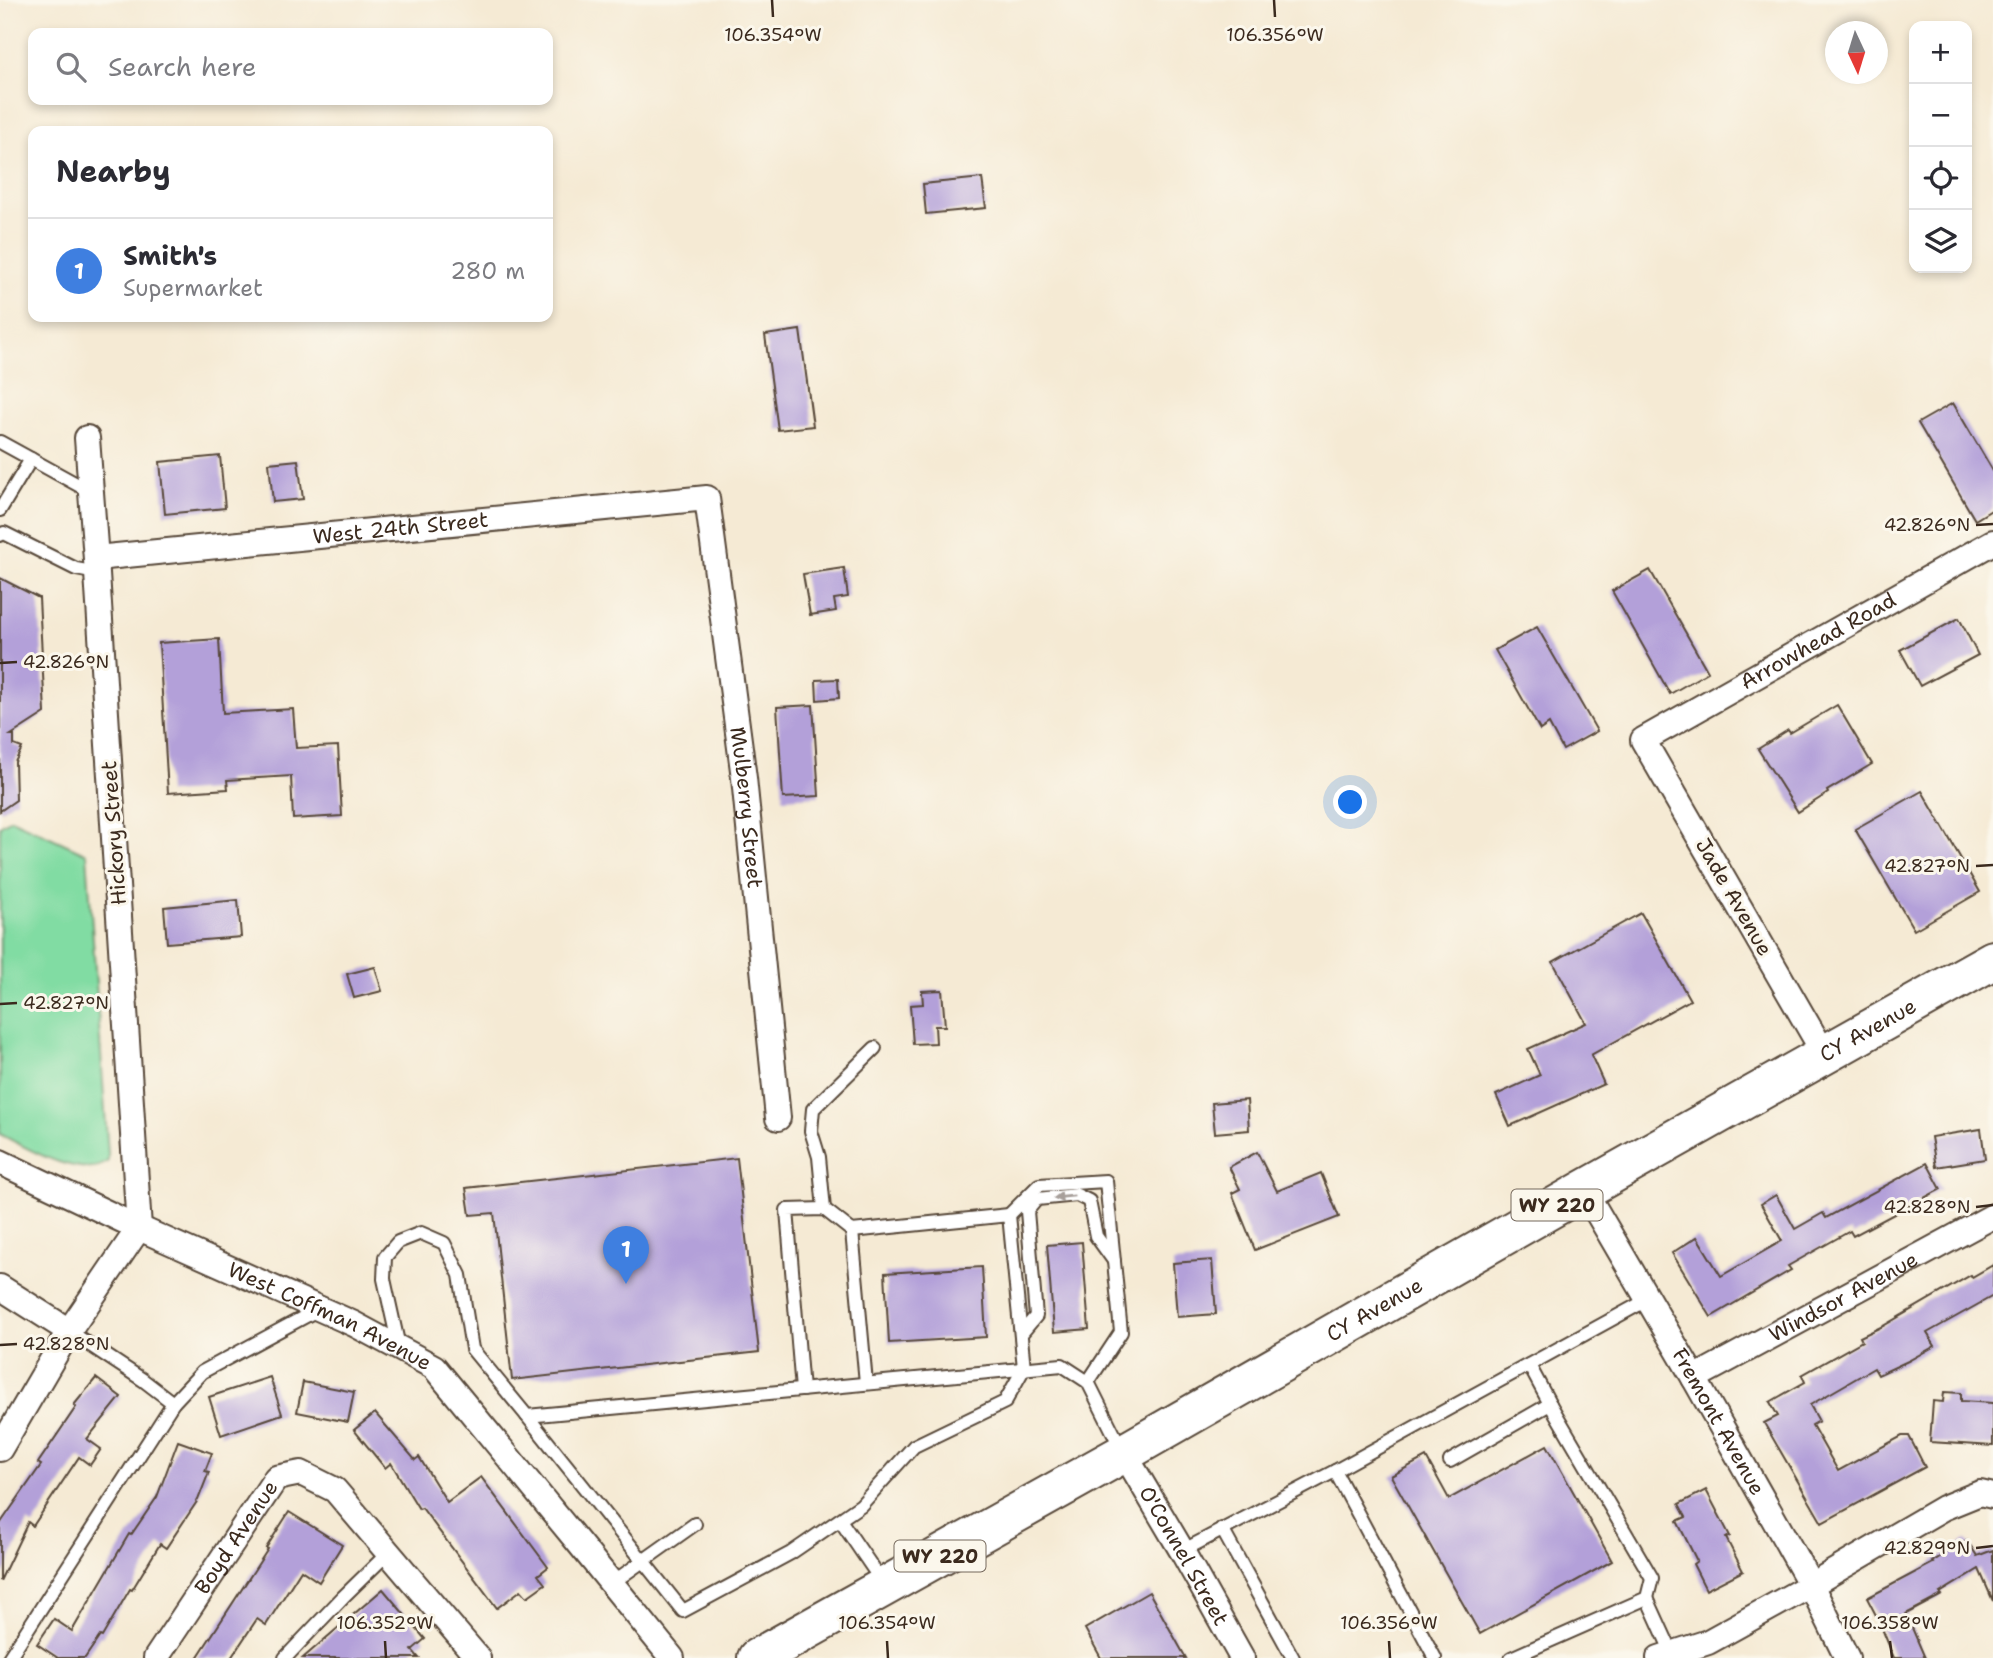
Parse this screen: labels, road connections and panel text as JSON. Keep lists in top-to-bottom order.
{
  "streets": {
    "main road": ["CY Avenue", "WY 220"],
    "street": [
      "West 24th Street",
      "Arrowhead Road",
      "Mulberry Street",
      "Hickory Street",
      "Jade Avenue",
      "Windsor Avenue",
      "West Coffman Avenue",
      "Fremont Avenue",
      "Boyd Avenue",
      "O'Connel Street"
    ]
  },
  "crossings": [
    ["West 24th Street", "Mulberry Street"],
    ["West 24th Street", "Hickory Street"],
    ["Arrowhead Road", "Jade Avenue"],
    ["Hickory Street", "West Coffman Avenue"],
    ["Jade Avenue", "CY Avenue"],
    ["CY Avenue", "Fremont Avenue"],
    ["CY Avenue", "O'Connel Street"],
    ["Windsor Avenue", "Fremont Avenue"]
  ],
  "north": "bottom",
  "page": {
    "map_buttons": ["+", "−"],
    "search": "Search here",
    "heading": "Nearby",
    "list": [
      {
        "mark": "1",
        "name": "Smith's",
        "note": "Supermarket",
        "value": "280 m"
      }
    ],
    "pins": "1"
  },
  "coordinates": [
    "106.354°W",
    "106.356°W",
    "42.826°N",
    "42.827°N",
    "42.828°N",
    "42.829°N",
    "106.352°W",
    "106.358°W"
  ]
}
